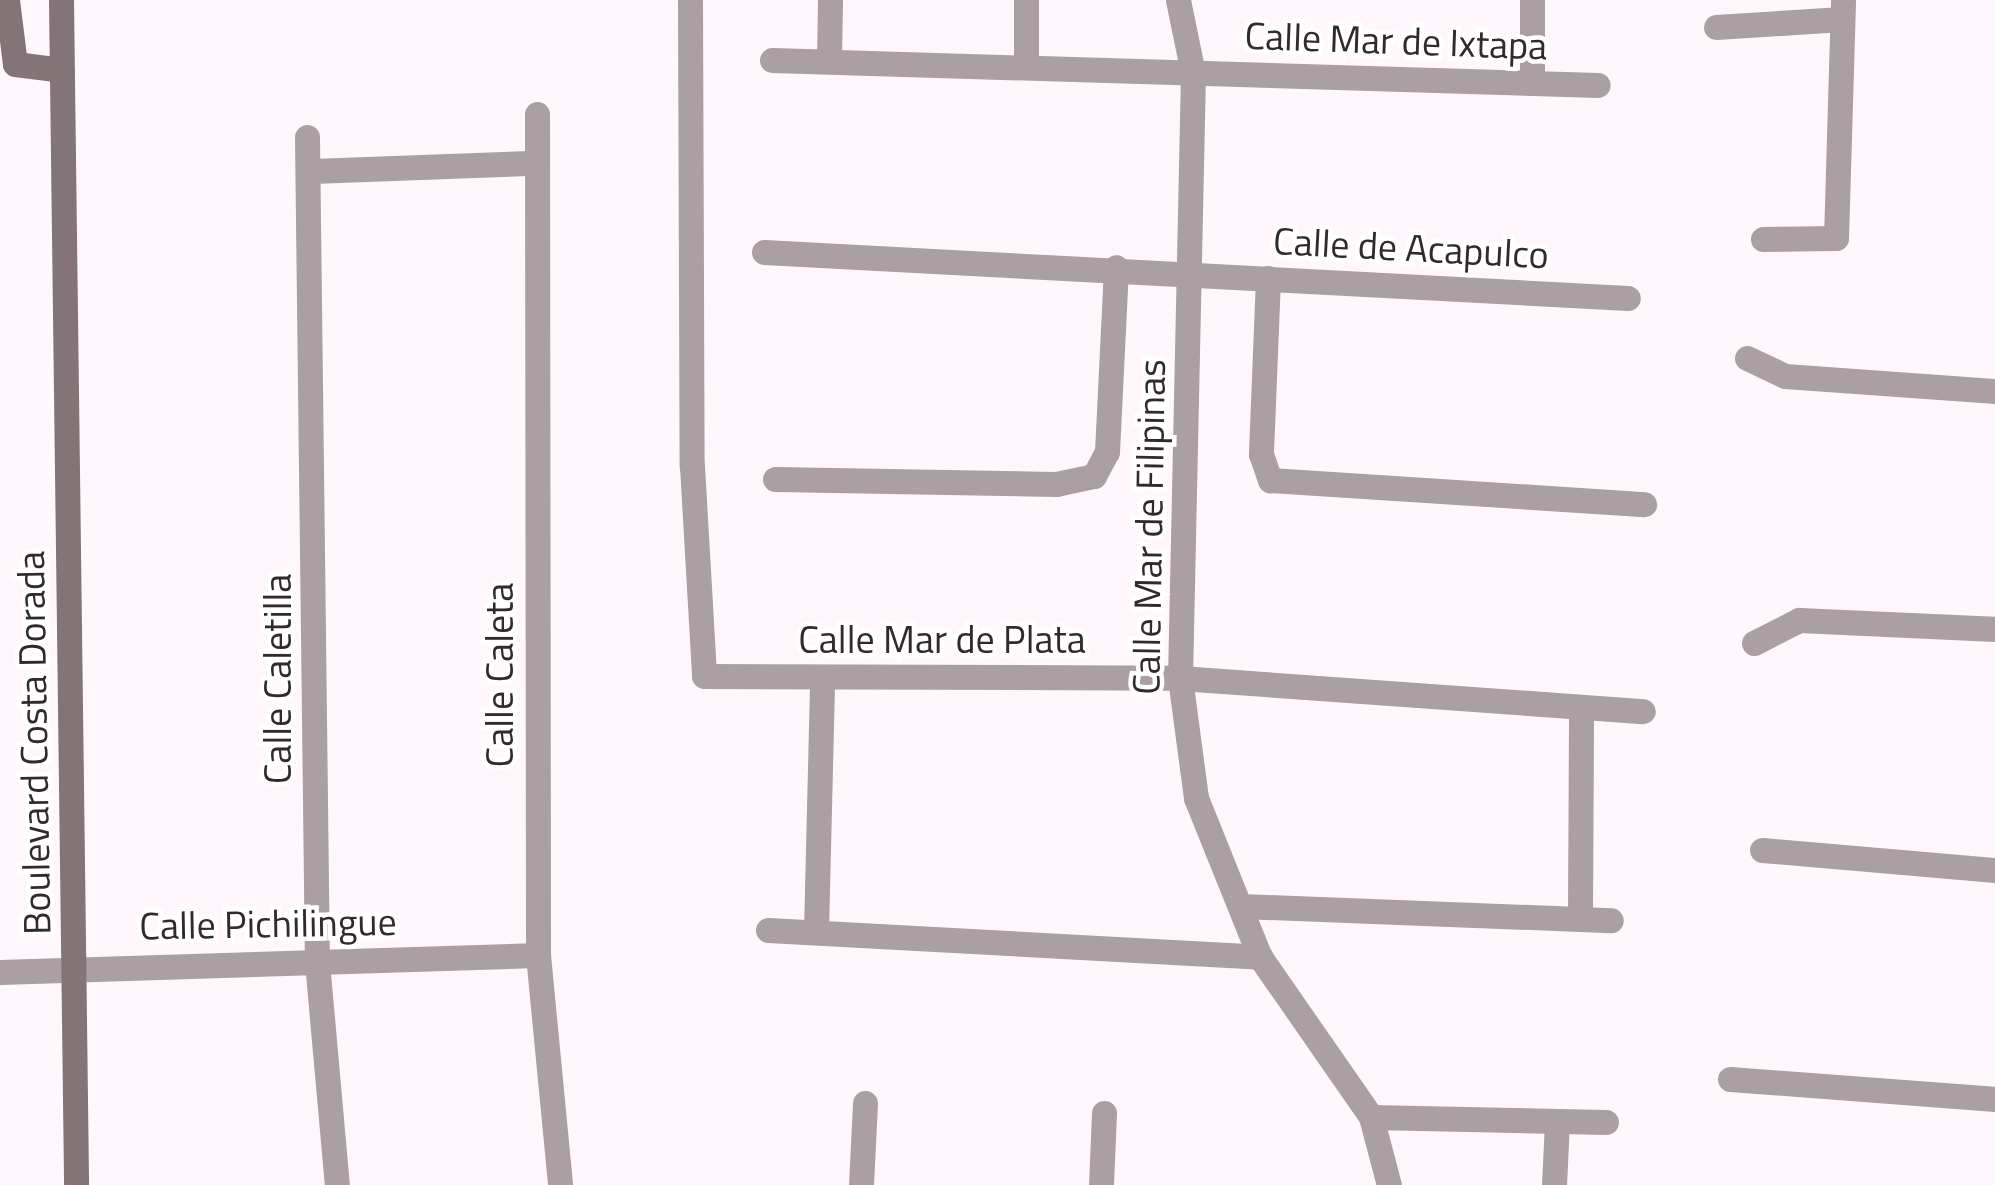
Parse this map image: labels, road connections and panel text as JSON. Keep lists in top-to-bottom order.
{
  "streets": {
    "main road": ["Boulevard Costa Dorada"],
    "street": [
      "Calle Mar de Ixtapa",
      "Calle de Acapulco",
      "Calle Mar de Filipinas",
      "Calle Mar de Plata",
      "Calle Caleta",
      "Calle Caletilla",
      "Calle Pichilingue"
    ]
  },
  "crossings": [
    ["Calle Mar de Ixtapa", "Calle Mar de Filipinas"],
    ["Calle de Acapulco", "Calle Mar de Filipinas"],
    ["Calle Mar de Filipinas", "Calle Mar de Plata"],
    ["Calle Caleta", "Calle Pichilingue"],
    ["Calle Caletilla", "Calle Pichilingue"],
    ["Boulevard Costa Dorada", "Calle Pichilingue"]
  ]
}
